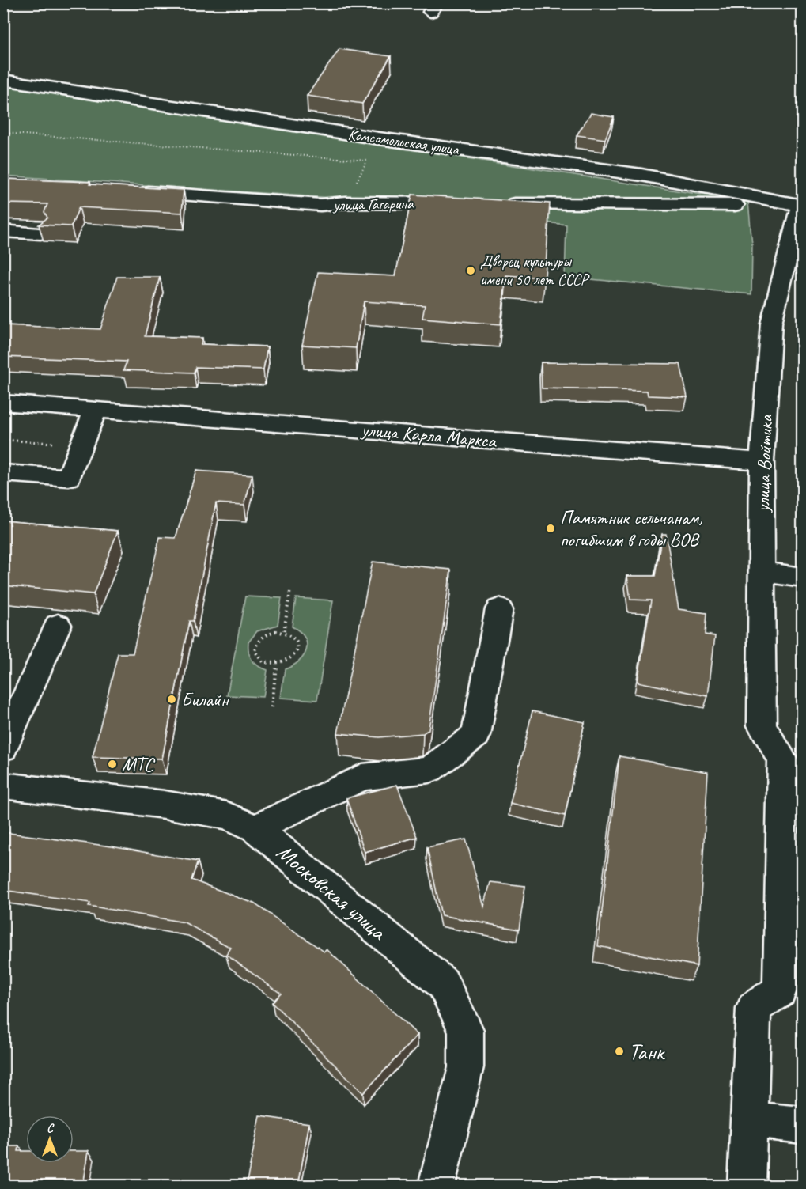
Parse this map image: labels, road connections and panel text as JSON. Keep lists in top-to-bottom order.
{
  "streets": {
    "street": [
      "Комсомольская улица",
      "улица Гагарина",
      "улица Карла Маркса",
      "улица Войтика",
      "Московская улица"
    ]
  },
  "crossings": [
    ["Комсомольская улица", "улица Войтика"],
    ["улица Карла Маркса", "улица Войтика"]
  ],
  "places": [
    "Дворец культуры имени 50 лет СССР",
    "Памятник сельчанам, погибшим в годы ВОВ",
    "Билайн",
    "МТС",
    "Танк"
  ],
  "north": "top"
}
